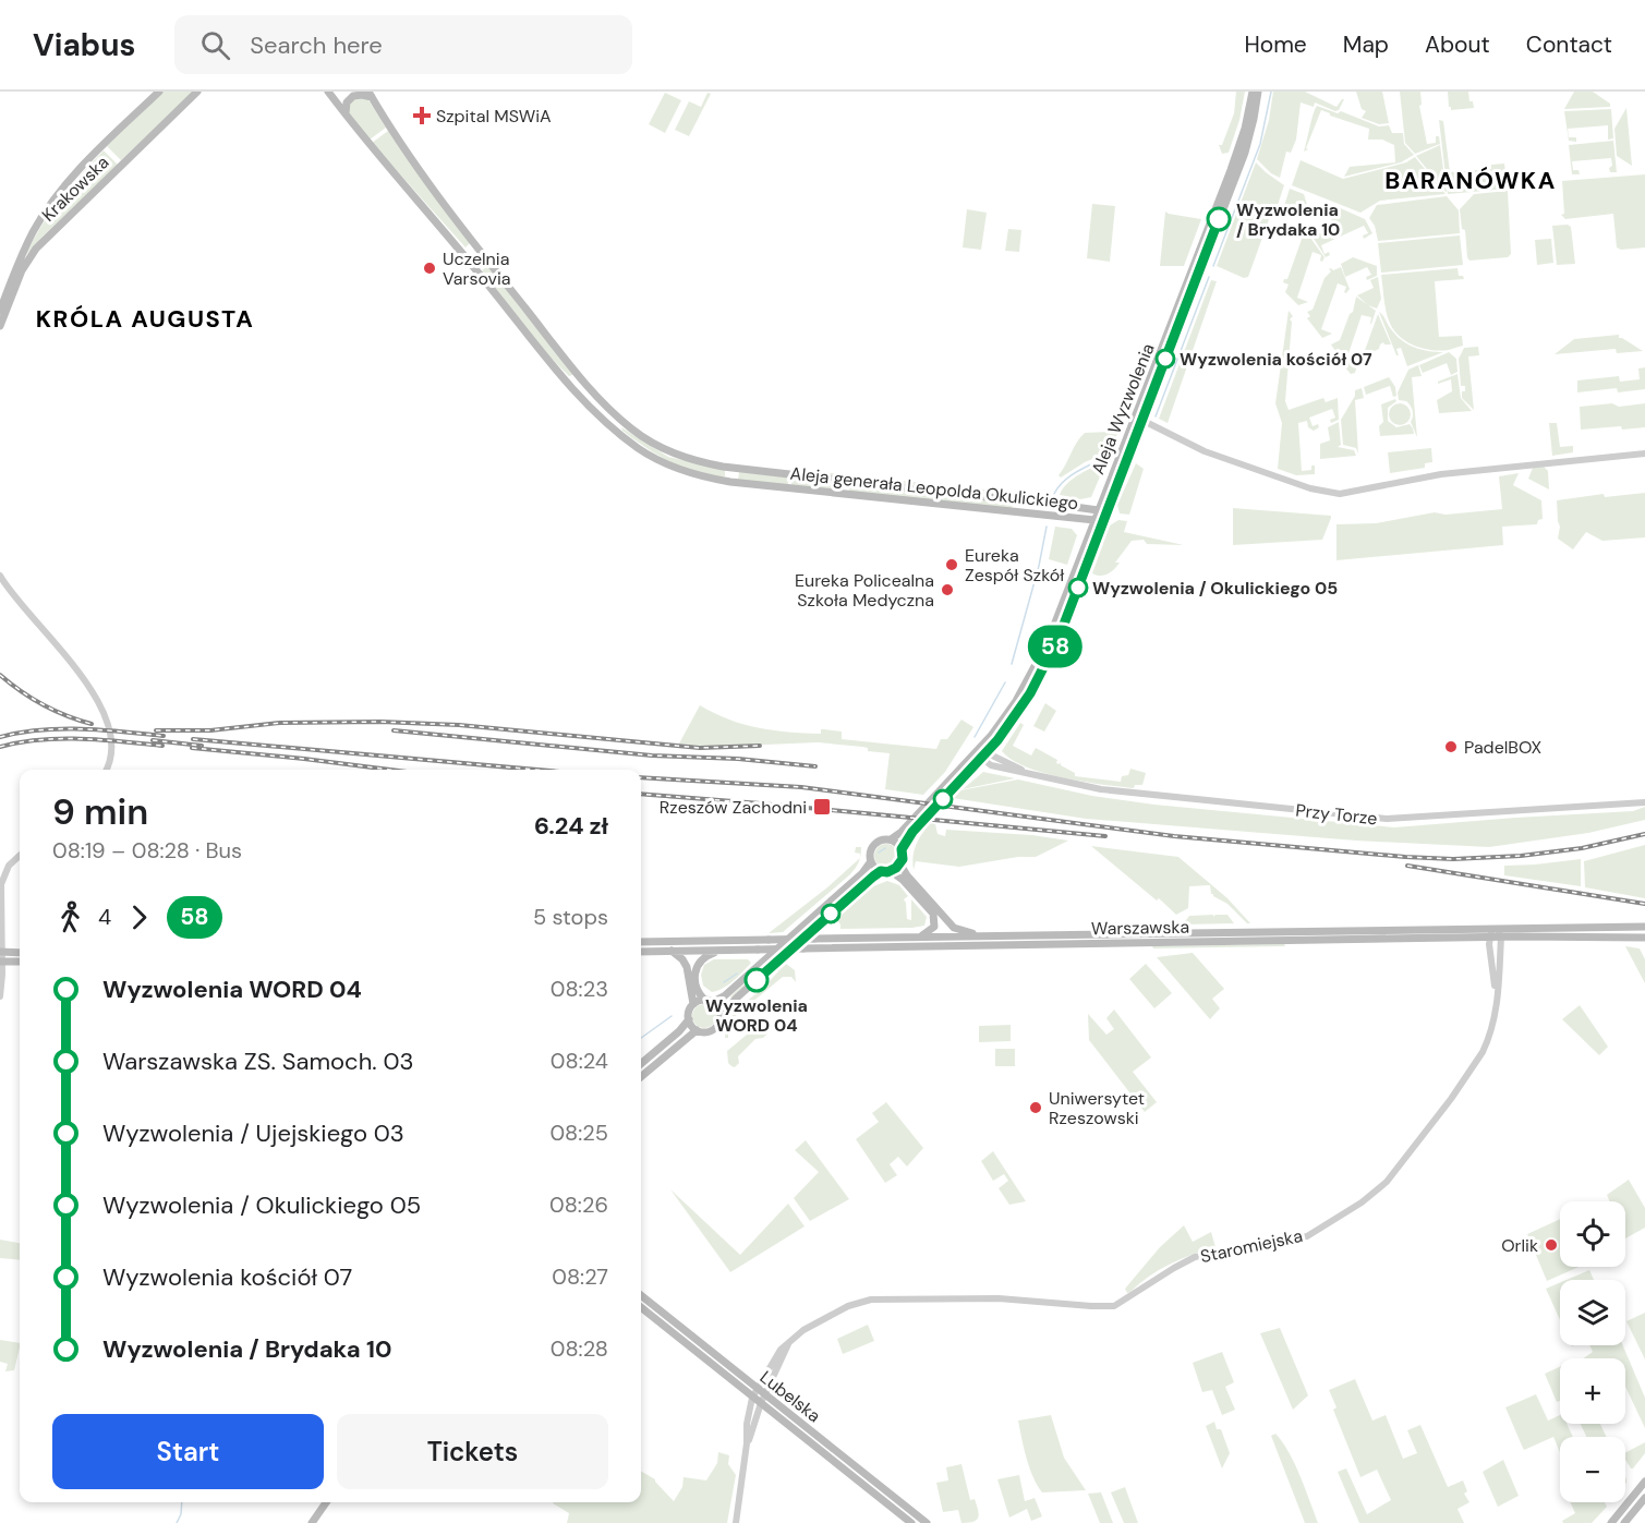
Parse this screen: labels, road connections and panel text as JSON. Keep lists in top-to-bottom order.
{
  "streets": {
    "main road": [
      "Krakowska",
      "Aleja Wyzwolenia",
      "Aleja generała Leopolda Okulickiego",
      "Warszawska",
      "Lubelska"
    ],
    "street": ["Przy Torze", "Staromiejska"]
  },
  "crossings": [
    ["Aleja Wyzwolenia", "Aleja generała Leopolda Okulickiego"],
    ["Aleja Wyzwolenia", "Przy Torze"],
    ["Warszawska", "Staromiejska"],
    ["Staromiejska", "Lubelska"]
  ],
  "districts": ["BARANÓWKA", "KRÓLA AUGUSTA"],
  "places": {
    "health": ["Szpital MSWiA"],
    "other": [
      "Wyzwolenia / Brydaka 10",
      "Uczelnia Varsovia",
      "Wyzwolenia kościół 07",
      "Eureka Zespół Szkół",
      "Wyzwolenia / Okulickiego 05",
      "Eureka Policealna Szkoła Medyczna",
      "PadelBOX",
      "Wyzwolenia WORD 04",
      "Uniwersytet Rzeszowski",
      "Orlik"
    ],
    "transit": ["Rzeszów Zachodni"]
  },
  "lines": ["bus line 58"],
  "page": {
    "header": "Viabus",
    "search": "Search here",
    "nav": [
      "Home",
      "Map",
      "About",
      "Contact"
    ],
    "on_map": "58",
    "heading": ["9 min", "08:19 – 08:28 · Bus", "6.24 zł"],
    "legs": ["4", "58", "5 stops"],
    "list": [
      {
        "name": "Wyzwolenia WORD 04",
        "value": "08:23"
      },
      {
        "name": "Warszawska ZS. Samoch. 03",
        "value": "08:24"
      },
      {
        "name": "Wyzwolenia / Ujejskiego 03",
        "value": "08:25"
      },
      {
        "name": "Wyzwolenia / Okulickiego 05",
        "value": "08:26"
      },
      {
        "name": "Wyzwolenia kościół 07",
        "value": "08:27"
      },
      {
        "name": "Wyzwolenia / Brydaka 10",
        "value": "08:28"
      }
    ],
    "map_buttons": ["+", "−"],
    "buttons": ["Start", "Tickets"]
  }
}
